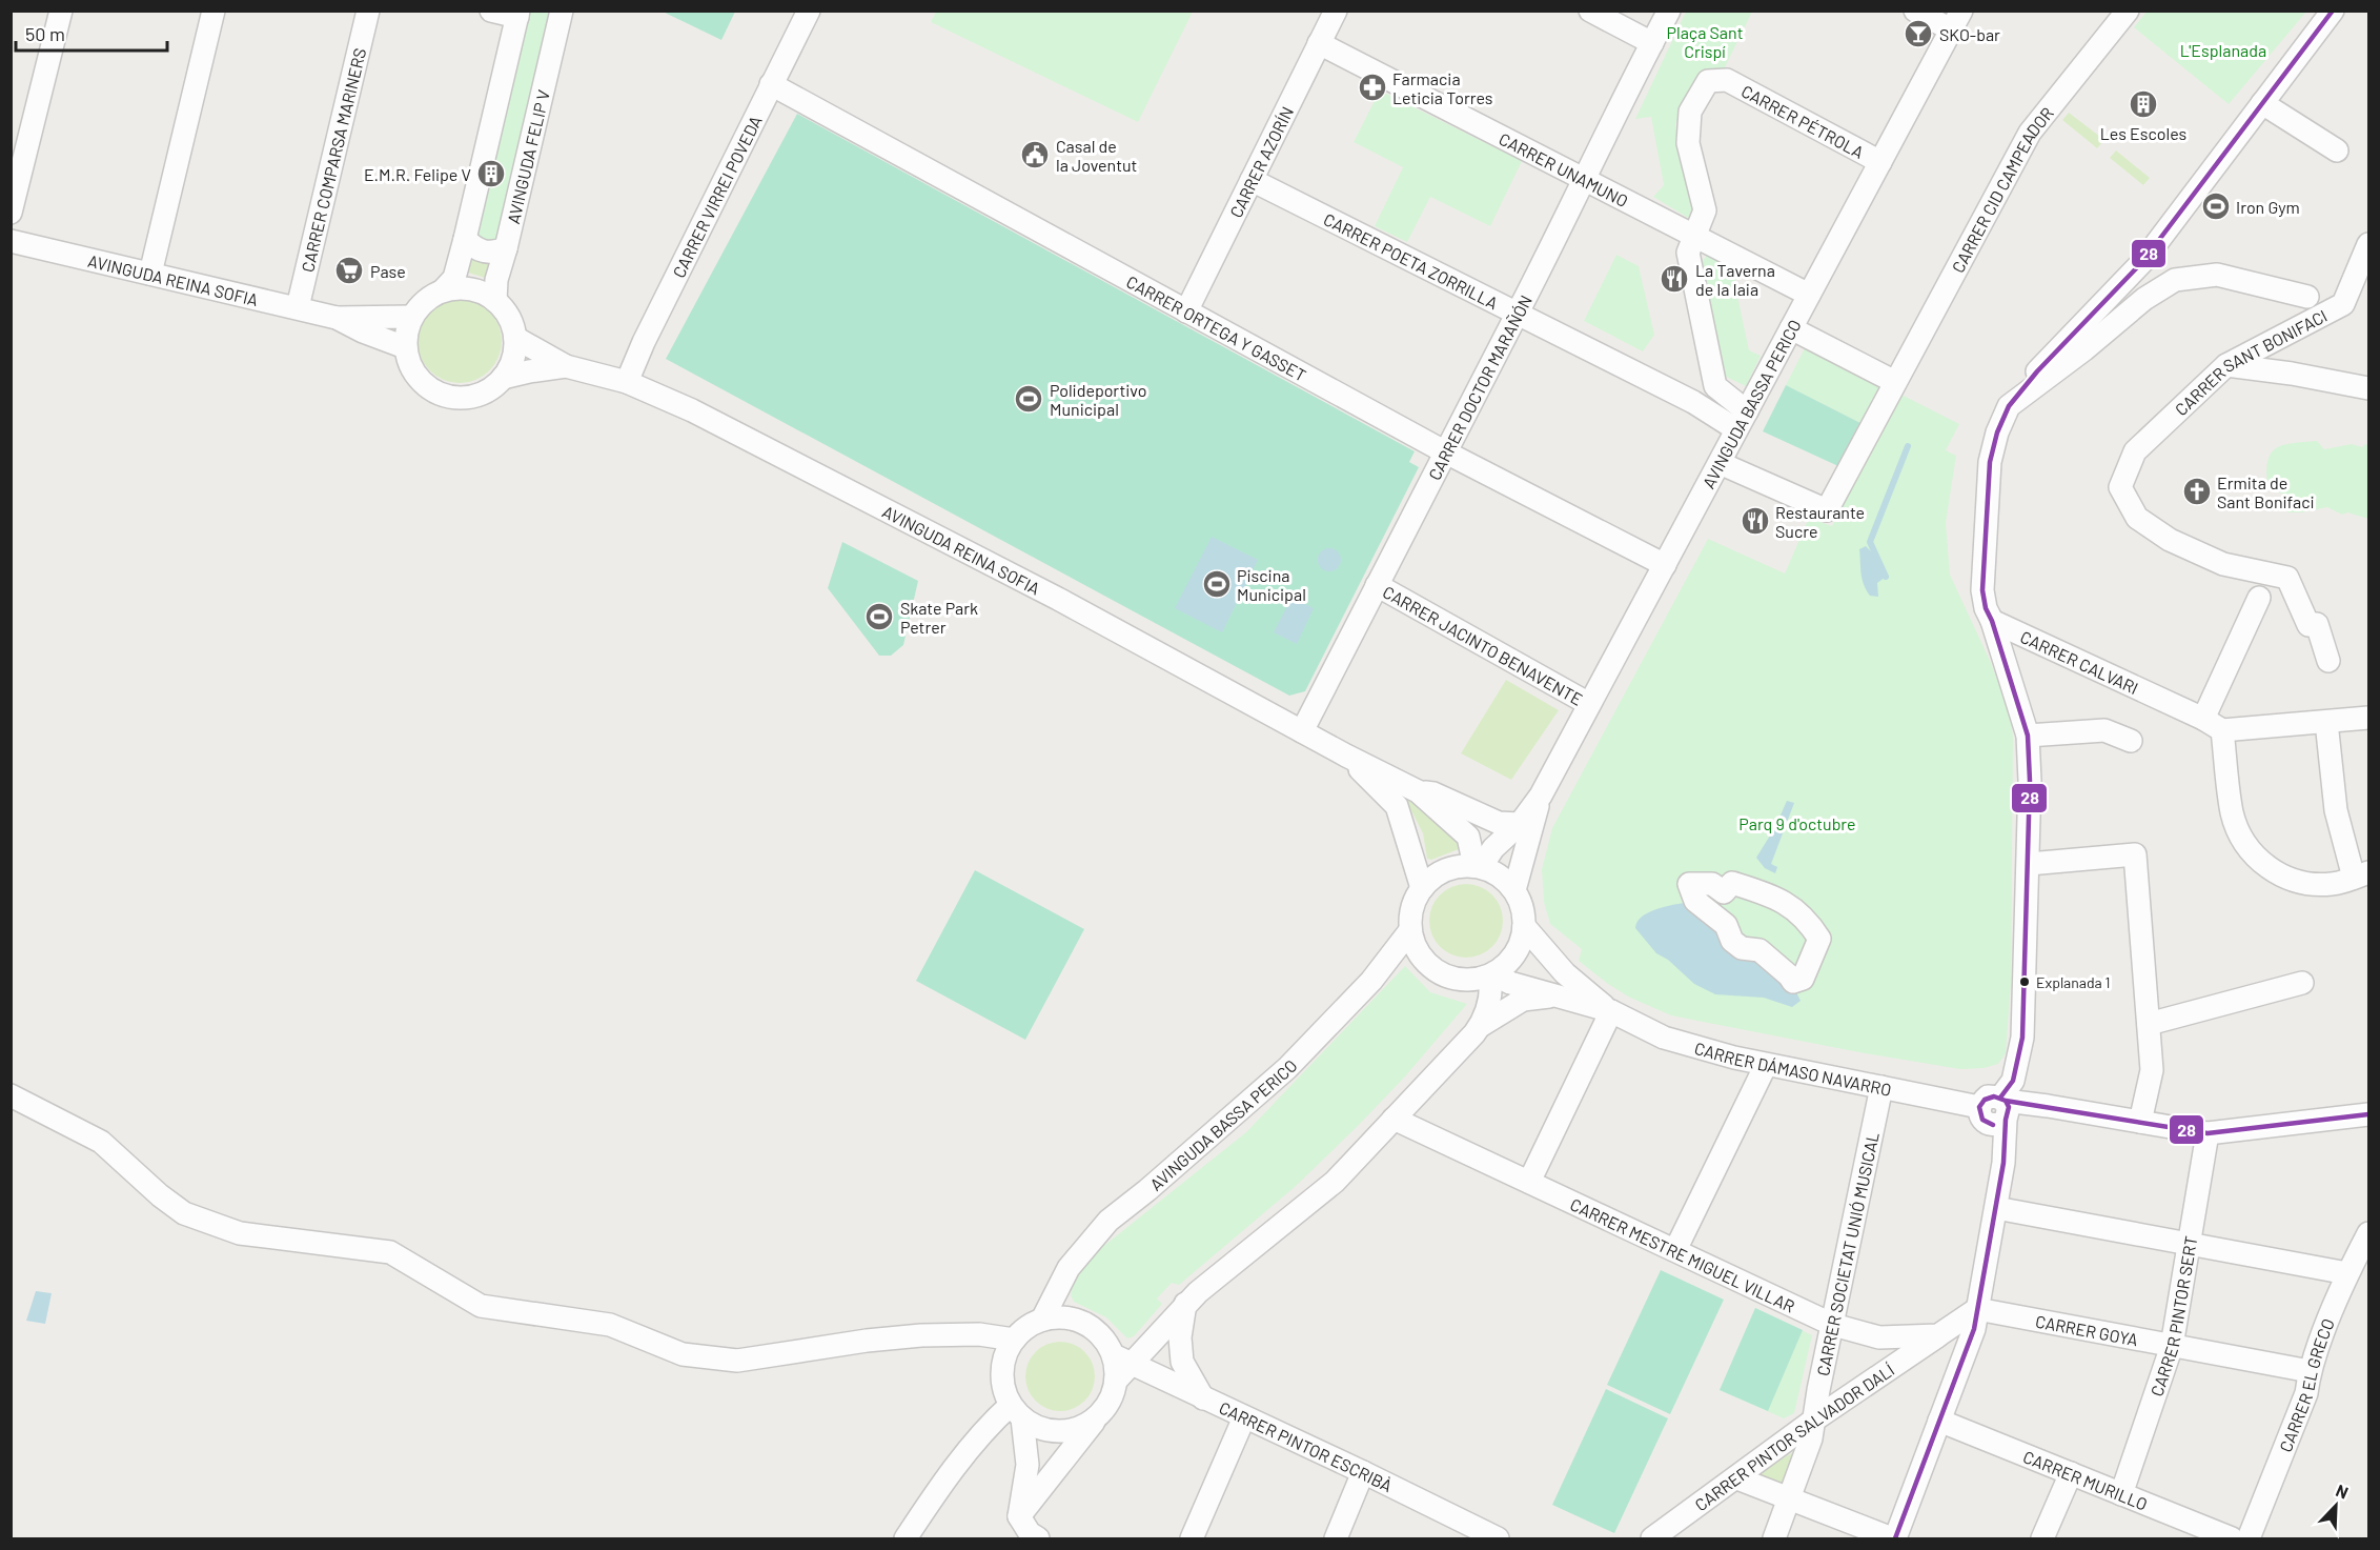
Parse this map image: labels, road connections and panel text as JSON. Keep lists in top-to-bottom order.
{
  "streets": {
    "street": [
      "CARRER PÉTROLA",
      "AVINGUDA FELIP V",
      "CARRER COMPARSA MARINERS",
      "CARRER AZORÍN",
      "CARRER UNAMUNO",
      "CARRER CID CAMPEADOR",
      "CARRER VIRREI POVEDA",
      "CARRER POETA ZORRILLA",
      "AVINGUDA REINA SOFIA",
      "CARRER ORTEGA Y GASSET",
      "CARRER SANT BONIFACI",
      "CARRER DOCTOR MARAÑÓN",
      "AVINGUDA BASSA PERICO",
      "CARRER JACINTO BENAVENTE",
      "CARRER CALVARI",
      "CARRER DÁMASO NAVARRO",
      "CARRER SOCIETAT UNIÓ MUSICAL",
      "CARRER MESTRE MIGUEL VILLAR",
      "CARRER PINTOR SERT",
      "CARRER GOYA",
      "CARRER EL GRECO",
      "CARRER PINTOR SALVADOR DALÍ",
      "CARRER PINTOR ESCRIBÀ",
      "CARRER MURILLO"
    ]
  },
  "crossings": [
    ["CARRER PÉTROLA", "CARRER UNAMUNO"],
    ["CARRER PÉTROLA", "AVINGUDA BASSA PERICO"],
    ["AVINGUDA FELIP V", "AVINGUDA REINA SOFIA"],
    ["CARRER COMPARSA MARINERS", "AVINGUDA REINA SOFIA"],
    ["CARRER AZORÍN", "CARRER UNAMUNO"],
    ["CARRER AZORÍN", "CARRER POETA ZORRILLA"],
    ["CARRER AZORÍN", "CARRER ORTEGA Y GASSET"],
    ["CARRER UNAMUNO", "CARRER DOCTOR MARAÑÓN"],
    ["CARRER UNAMUNO", "AVINGUDA BASSA PERICO"],
    ["CARRER CID CAMPEADOR", "AVINGUDA BASSA PERICO"],
    ["CARRER VIRREI POVEDA", "AVINGUDA REINA SOFIA"],
    ["CARRER VIRREI POVEDA", "CARRER ORTEGA Y GASSET"],
    ["CARRER POETA ZORRILLA", "CARRER DOCTOR MARAÑÓN"],
    ["CARRER POETA ZORRILLA", "AVINGUDA BASSA PERICO"],
    ["AVINGUDA REINA SOFIA", "CARRER DOCTOR MARAÑÓN"],
    ["AVINGUDA REINA SOFIA", "AVINGUDA BASSA PERICO"],
    ["AVINGUDA REINA SOFIA", "CARRER DÁMASO NAVARRO"],
    ["CARRER ORTEGA Y GASSET", "CARRER DOCTOR MARAÑÓN"],
    ["CARRER ORTEGA Y GASSET", "AVINGUDA BASSA PERICO"],
    ["CARRER DOCTOR MARAÑÓN", "CARRER JACINTO BENAVENTE"],
    ["AVINGUDA BASSA PERICO", "CARRER JACINTO BENAVENTE"],
    ["AVINGUDA BASSA PERICO", "CARRER DÁMASO NAVARRO"],
    ["AVINGUDA BASSA PERICO", "CARRER PINTOR ESCRIBÀ"],
    ["CARRER DÁMASO NAVARRO", "CARRER SOCIETAT UNIÓ MUSICAL"],
    ["CARRER SOCIETAT UNIÓ MUSICAL", "CARRER MESTRE MIGUEL VILLAR"],
    ["CARRER SOCIETAT UNIÓ MUSICAL", "CARRER PINTOR SALVADOR DALÍ"],
    ["CARRER MESTRE MIGUEL VILLAR", "CARRER PINTOR SALVADOR DALÍ"],
    ["CARRER PINTOR SERT", "CARRER GOYA"],
    ["CARRER PINTOR SERT", "CARRER MURILLO"],
    ["CARRER GOYA", "CARRER EL GRECO"]
  ],
  "parks": ["Plaça Sant Crispí", "L'Esplanada", "Parq 9 d'octubre"],
  "places": {
    "bar": ["SKO-bar"],
    "pharmacy": ["Farmacia Leticia Torres"],
    "building": ["Les Escoles", "E.M.R. Felipe V"],
    "public building": ["Casal de la Joventut"],
    "sports": [
      "Iron Gym",
      "Polideportivo Municipal",
      "Piscina Municipal",
      "Skate Park Petrer"
    ],
    "supermarket": ["Pase"],
    "restaurant": ["La Taverna de la Iaia", "Restaurante Sucre"],
    "church": ["Ermita de Sant Bonifaci"],
    "other": ["Explanada 1"]
  },
  "lines": ["transit line 28"],
  "scale_bar": "50 m",
  "north": "top right"
}
